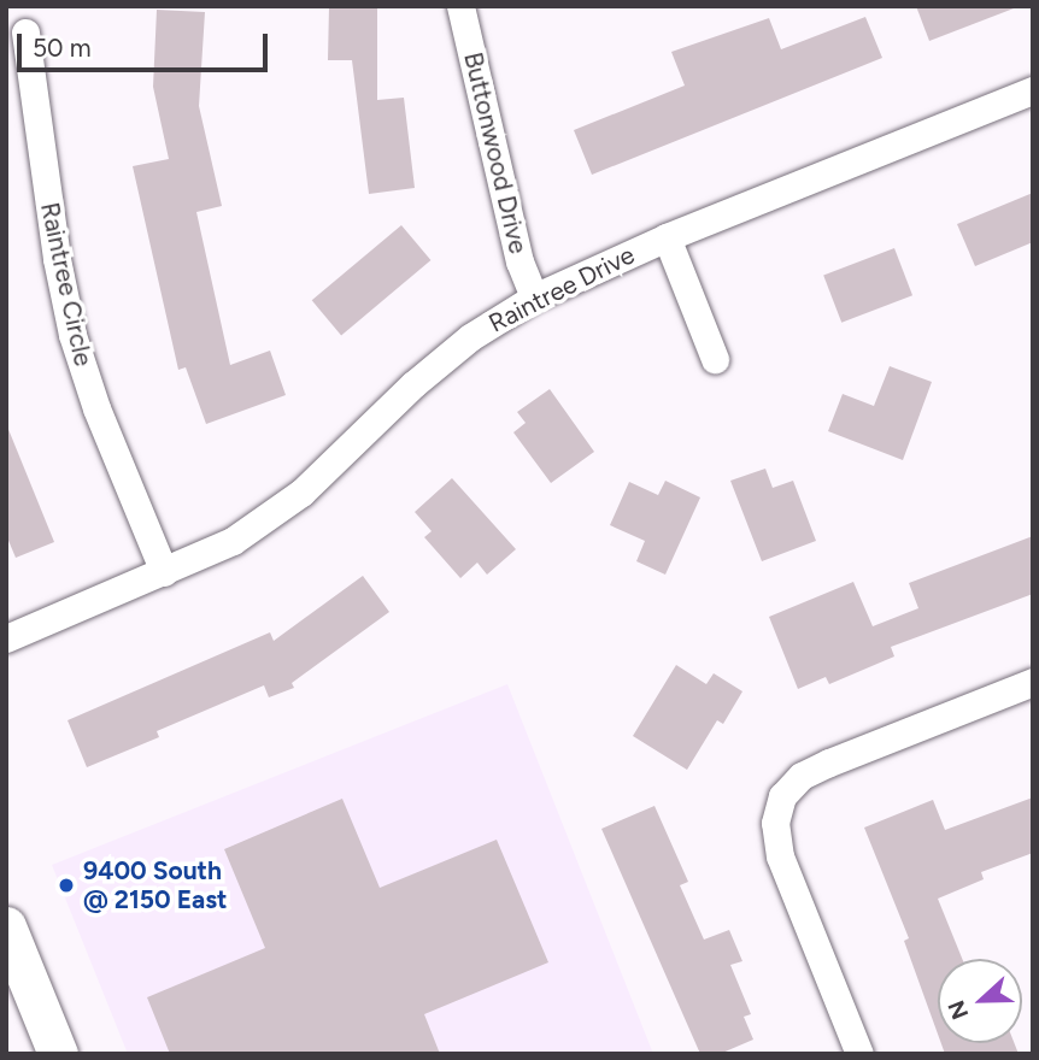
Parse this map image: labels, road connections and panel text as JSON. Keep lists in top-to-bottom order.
{
  "streets": {
    "street": ["Buttonwood Drive", "Raintree Circle", "Raintree Drive"]
  },
  "crossings": [
    ["Buttonwood Drive", "Raintree Drive"],
    ["Raintree Circle", "Raintree Drive"]
  ],
  "places": ["9400 South @ 2150 East"],
  "scale_bar": "50 m",
  "north": "left"
}
